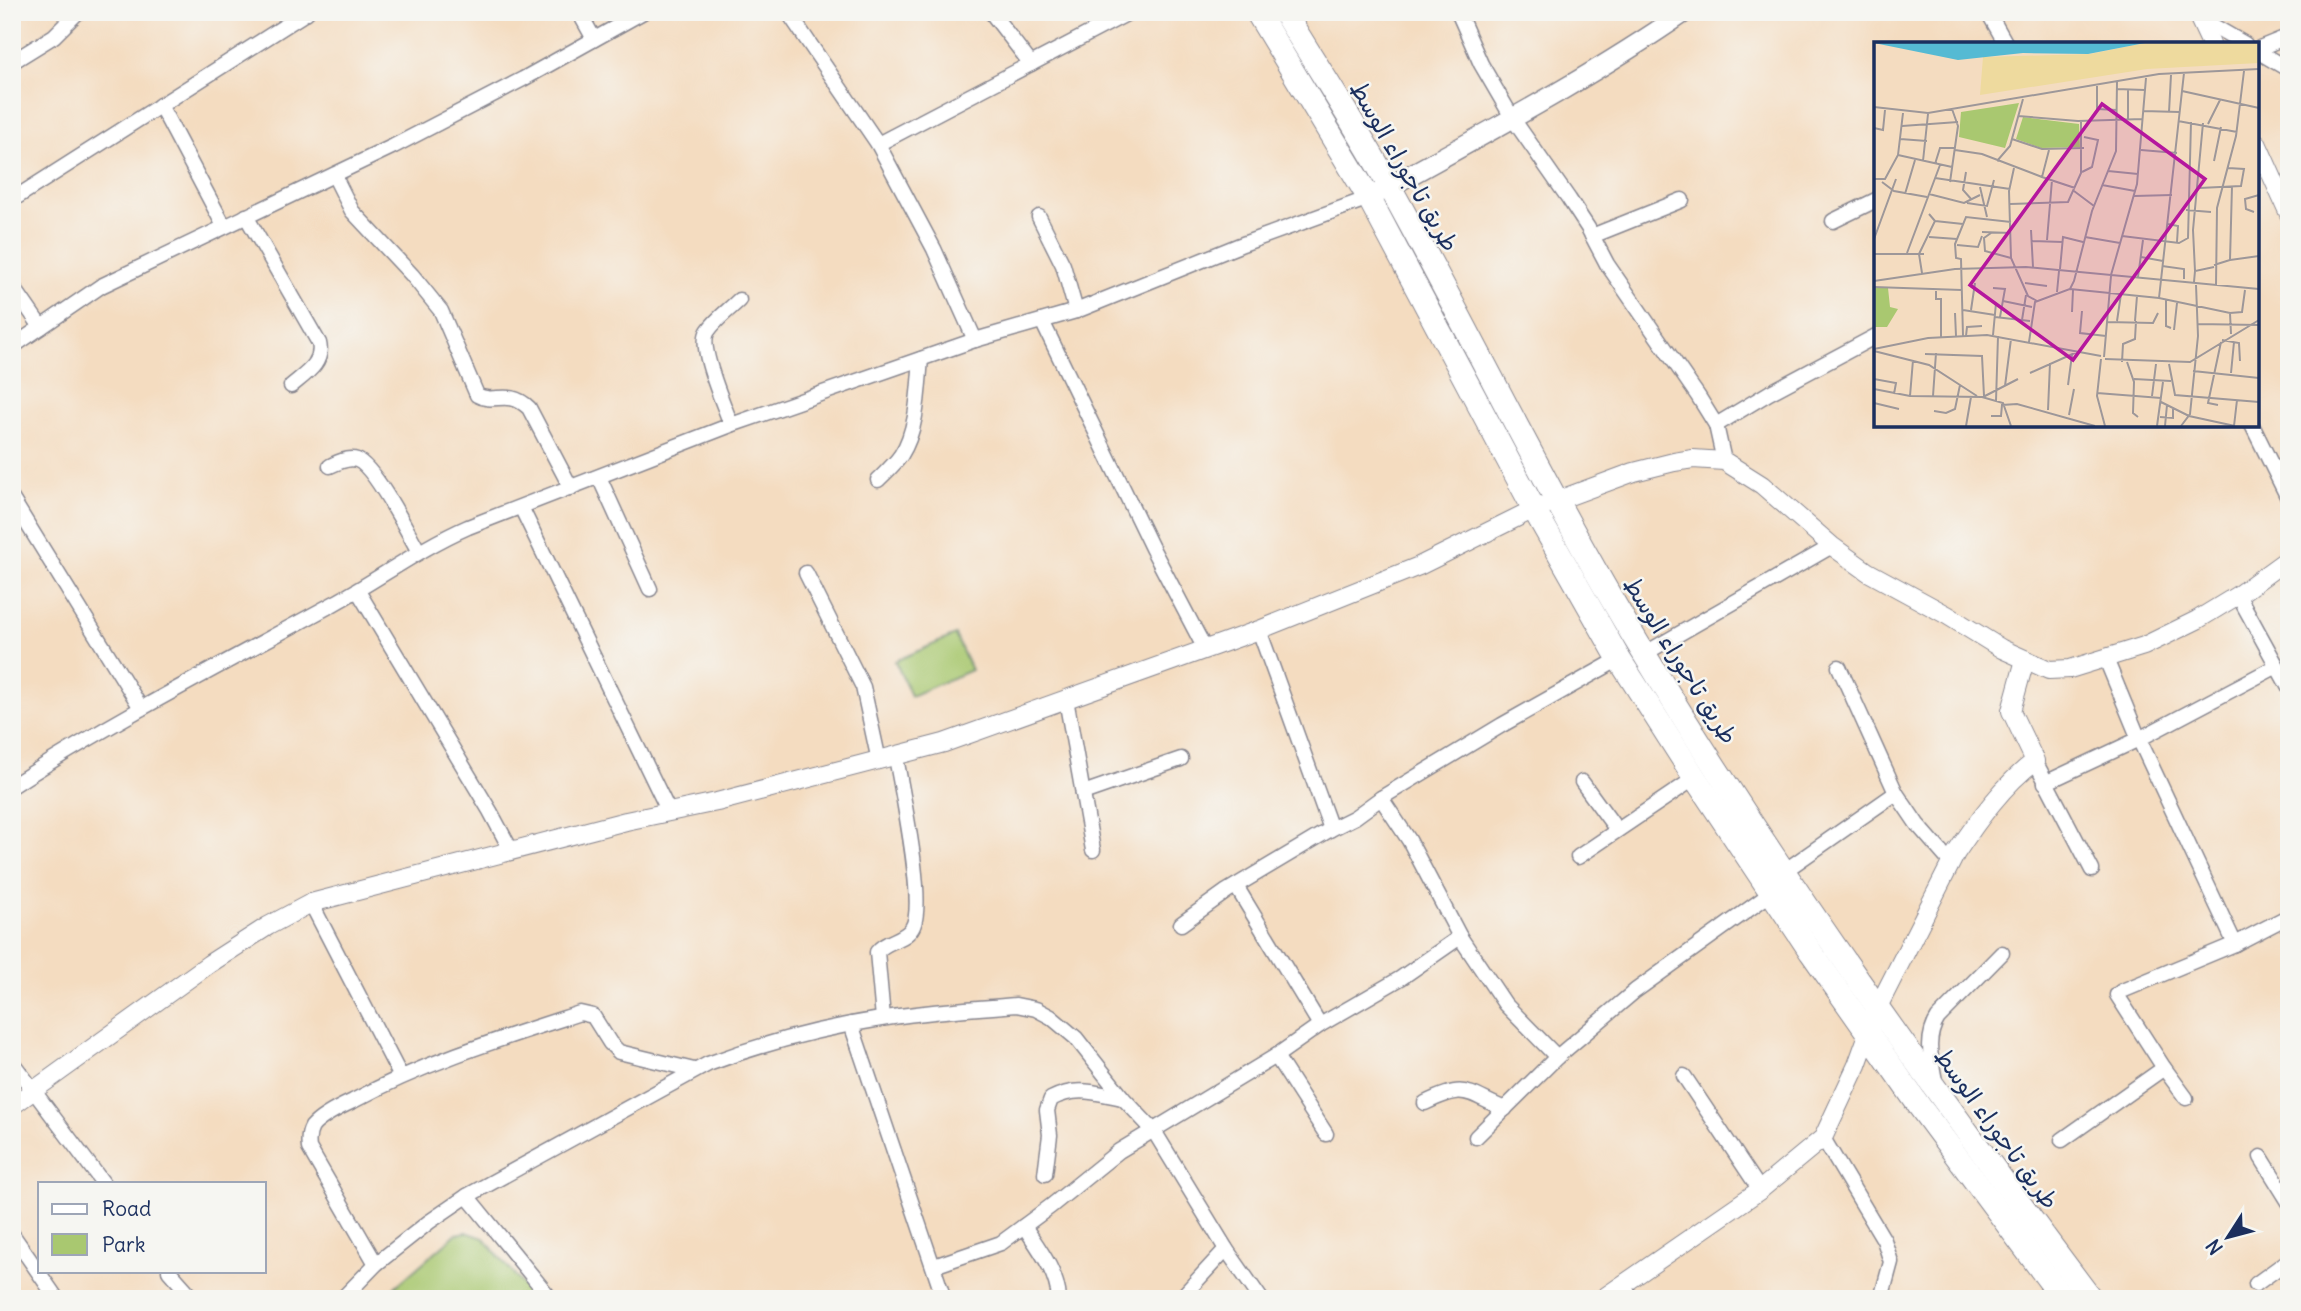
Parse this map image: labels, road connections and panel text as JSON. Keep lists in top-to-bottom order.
{
  "streets": {
    "main road": ["طريق تاجوراء الوسط"]
  },
  "legend": ["Road", "Park"],
  "north": "bottom left"
}
